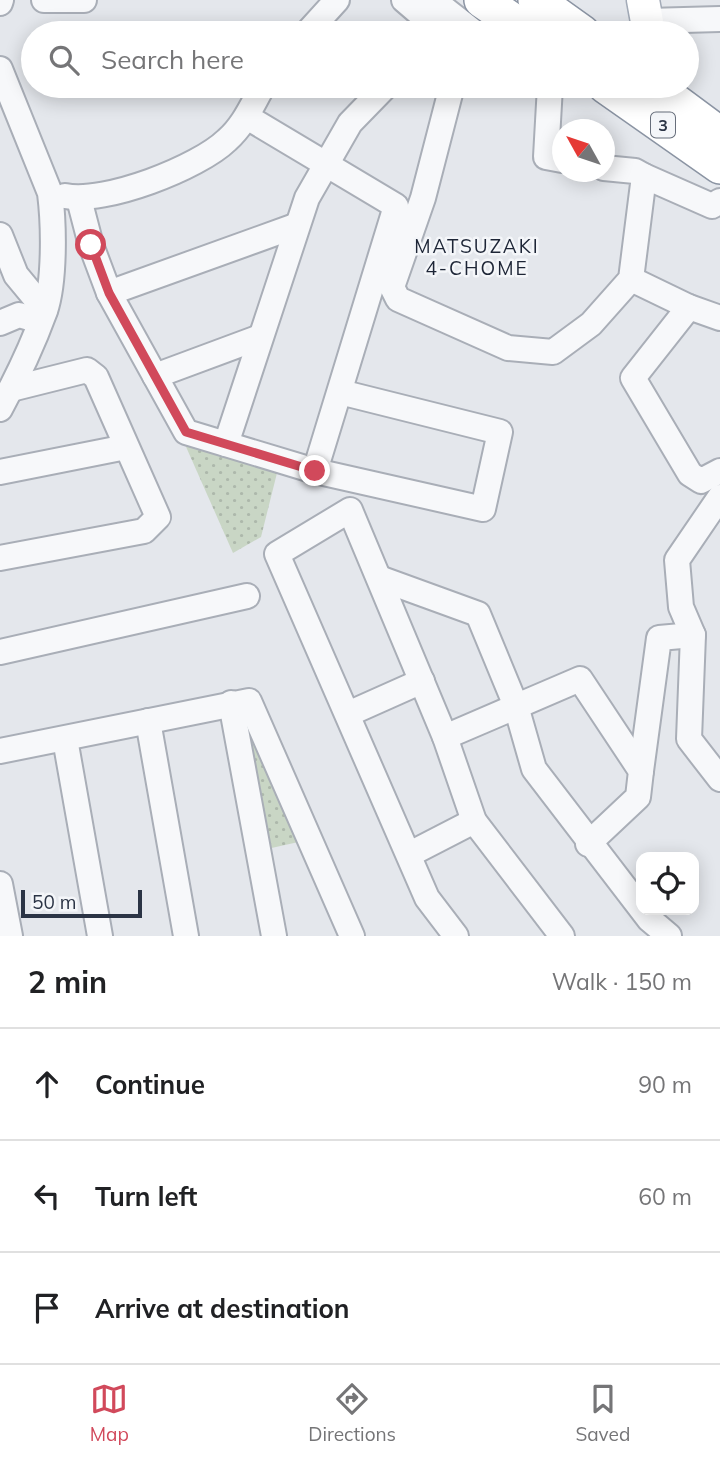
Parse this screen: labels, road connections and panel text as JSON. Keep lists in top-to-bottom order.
{
  "streets": {
    "highway": ["3"]
  },
  "districts": ["MATSUZAKI 4-CHOME"],
  "scale_bar": "50 m",
  "north": "top left",
  "page": {
    "search": "Search here",
    "scale": "50 m",
    "heading": ["2 min", "Walk · 150 m"],
    "list": [
      ["Continue", "90 m"],
      ["Turn left", "60 m"],
      "Arrive at destination"
    ],
    "nav": ["Map", "Directions", "Saved"]
  }
}
